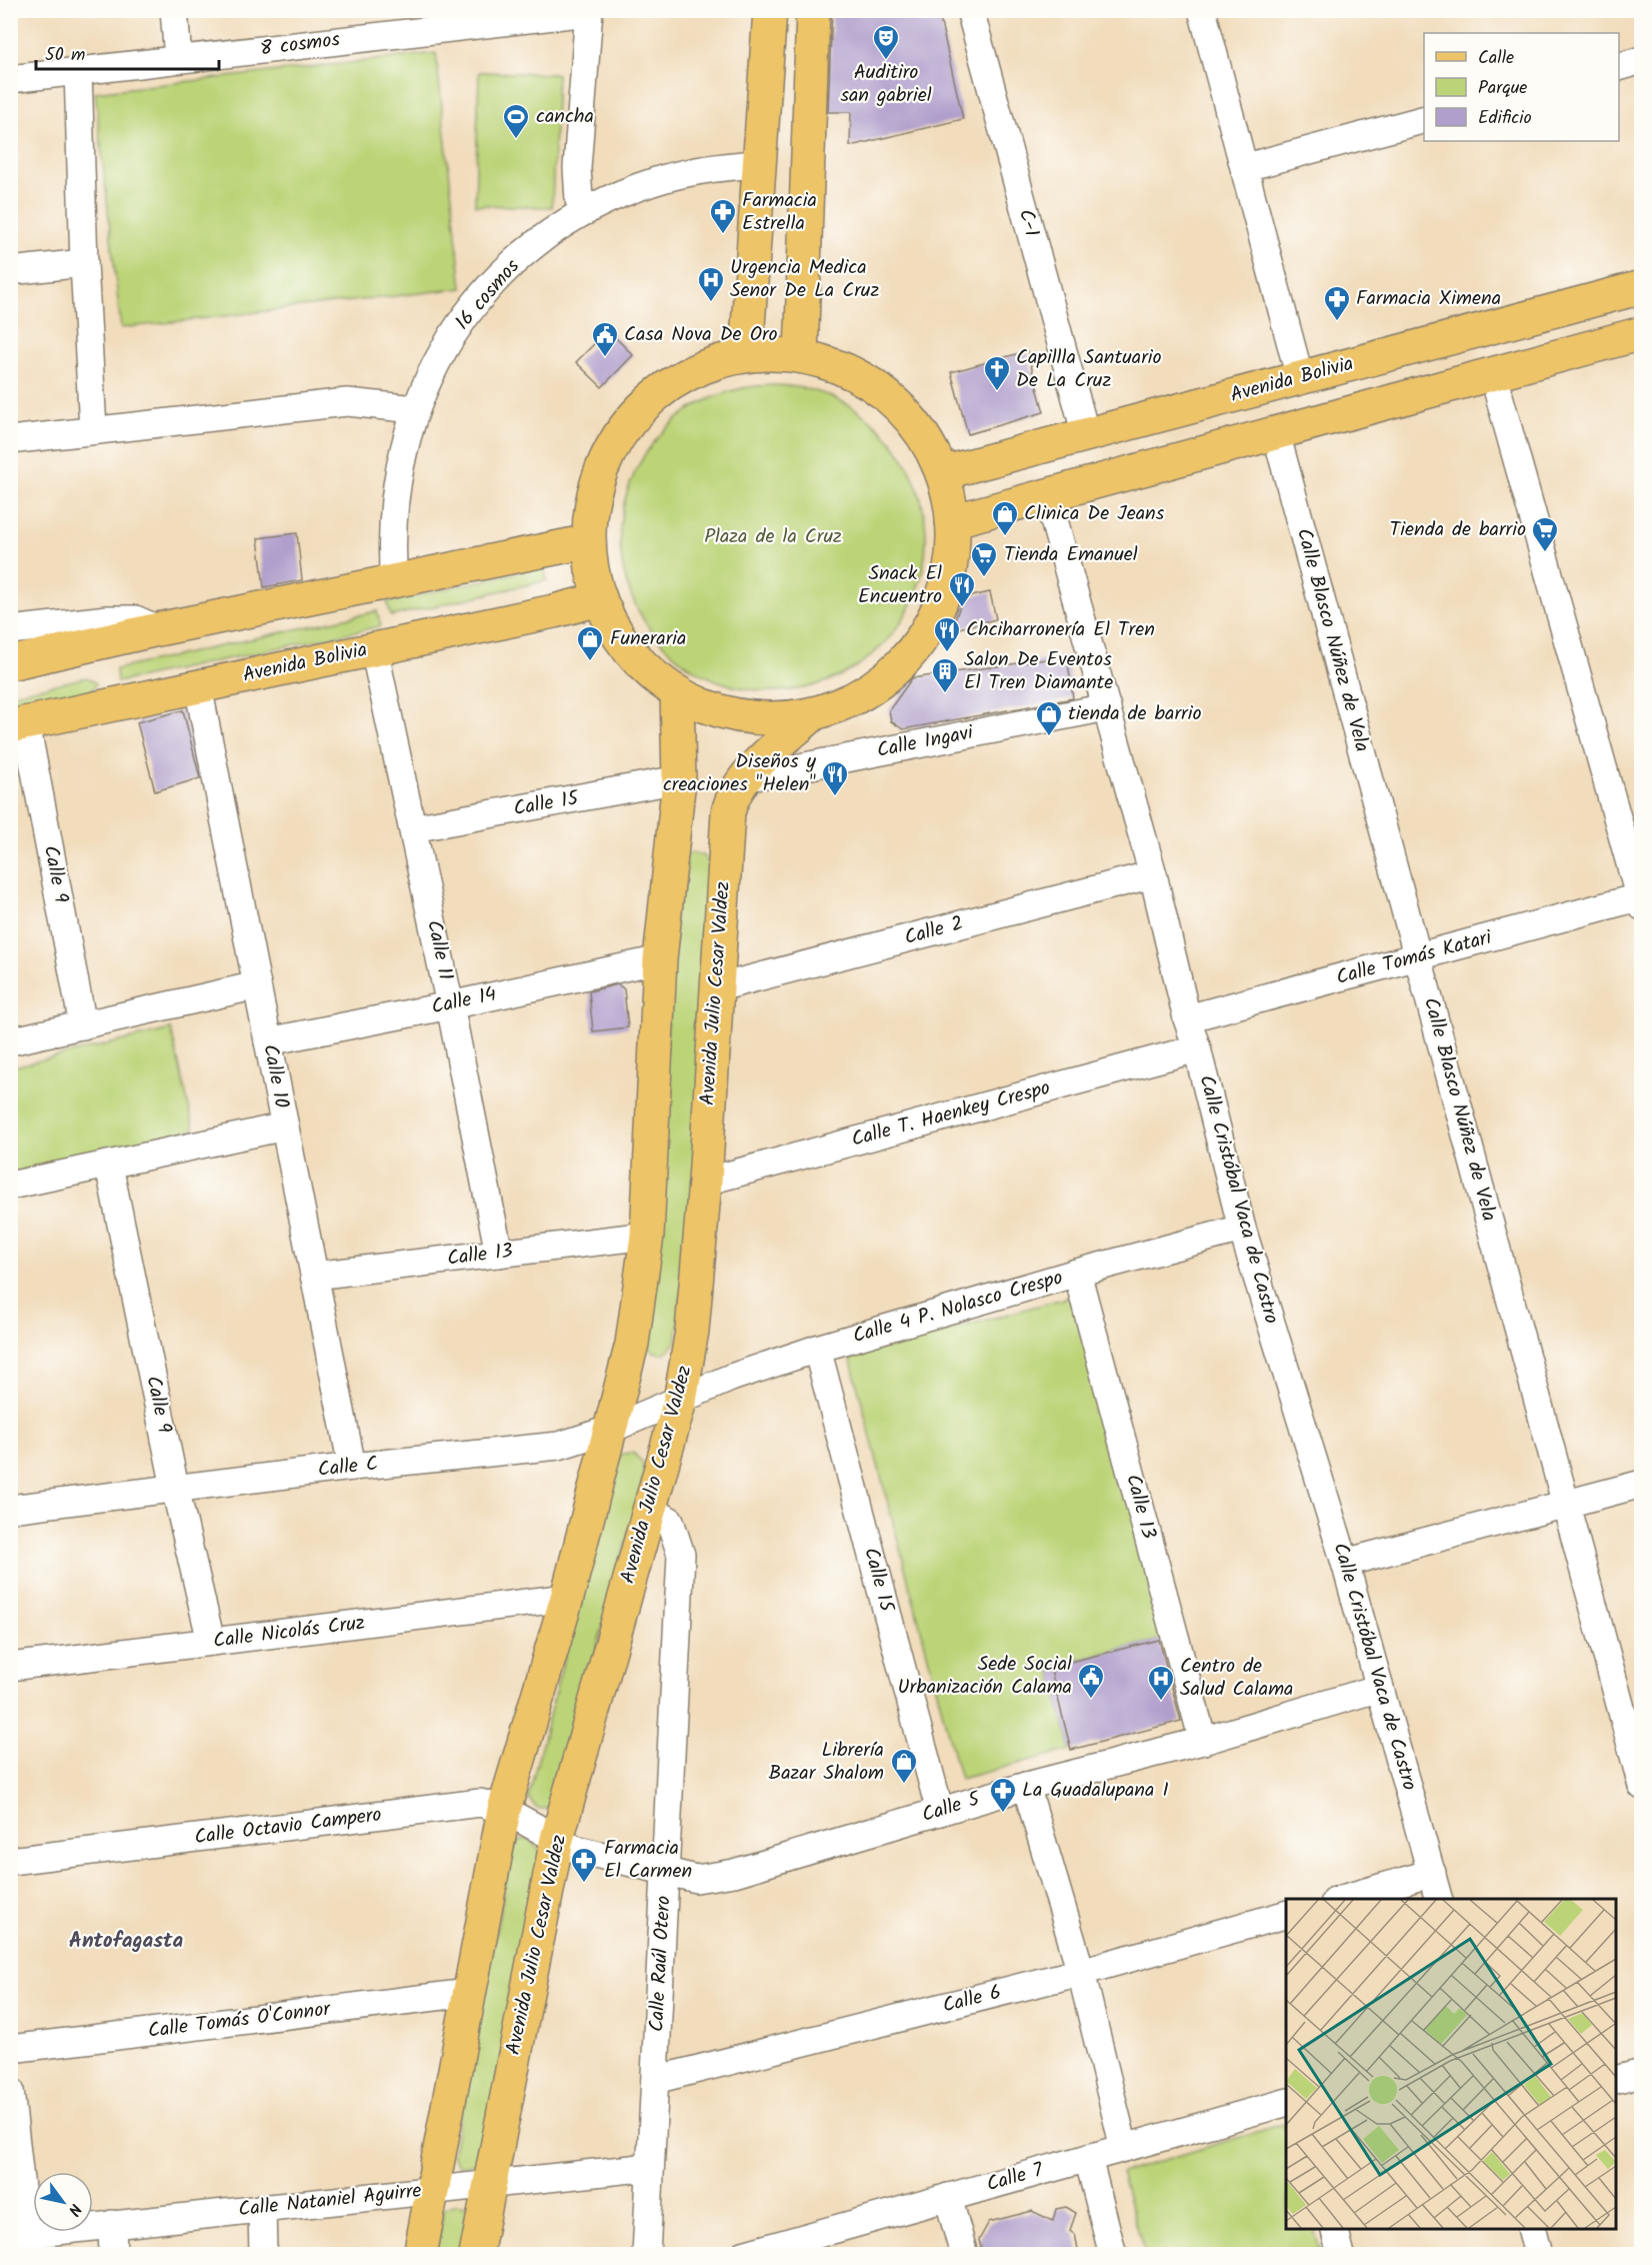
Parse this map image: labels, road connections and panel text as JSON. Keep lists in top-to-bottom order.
{
  "streets": {
    "main road": ["Avenida Bolivia", "Avenida Julio Cesar Valdez"],
    "street": [
      "8 cosmos",
      "C-1",
      "16 cosmos",
      "Calle Blasco Núñez de Vela",
      "Calle Ingavi",
      "Calle 15",
      "Calle 9",
      "Calle 2",
      "Calle 11",
      "Calle Tomás Katari",
      "Calle 14",
      "Calle 10",
      "Calle T. Haenkey Crespo",
      "Calle Cristóbal Vaca de Castro",
      "Calle 13",
      "Calle 4 P. Nolasco Crespo",
      "Calle C",
      "Calle Nicolás Cruz",
      "Calle 5",
      "Calle Octavio Campero",
      "Calle Raúl Otero",
      "Calle 6",
      "Calle Tomás O'Connor",
      "Calle 7",
      "Calle Nataniel Aguirre"
    ]
  },
  "crossings": [
    ["C-1", "Avenida Bolivia"],
    ["Avenida Bolivia", "Calle 9"],
    ["Avenida Bolivia", "Calle 11"],
    ["Avenida Bolivia", "Calle 10"],
    ["Calle Blasco Núñez de Vela", "Calle Tomás Katari"],
    ["Calle Ingavi", "Avenida Julio Cesar Valdez"],
    ["Calle Ingavi", "Calle Cristóbal Vaca de Castro"],
    ["Calle 15", "Calle 11"],
    ["Calle 15", "Calle 4 P. Nolasco Crespo"],
    ["Calle 15", "Calle 5"],
    ["Calle 9", "Calle C"],
    ["Calle 9", "Calle Nicolás Cruz"],
    ["Calle 2", "Avenida Julio Cesar Valdez"],
    ["Calle 2", "Calle Cristóbal Vaca de Castro"],
    ["Calle 11", "Calle 14"],
    ["Calle 11", "Calle 13"],
    ["Calle Tomás Katari", "Calle Cristóbal Vaca de Castro"],
    ["Avenida Julio Cesar Valdez", "Calle T. Haenkey Crespo"],
    ["Avenida Julio Cesar Valdez", "Calle 4 P. Nolasco Crespo"],
    ["Avenida Julio Cesar Valdez", "Calle C"],
    ["Avenida Julio Cesar Valdez", "Calle 5"],
    ["Avenida Julio Cesar Valdez", "Calle Octavio Campero"],
    ["Avenida Julio Cesar Valdez", "Calle Raúl Otero"],
    ["Avenida Julio Cesar Valdez", "Calle Nataniel Aguirre"],
    ["Calle 14", "Calle 10"],
    ["Calle 10", "Calle 13"],
    ["Calle 10", "Calle C"],
    ["Calle T. Haenkey Crespo", "Calle Cristóbal Vaca de Castro"],
    ["Calle Cristóbal Vaca de Castro", "Calle 4 P. Nolasco Crespo"],
    ["Calle Cristóbal Vaca de Castro", "Calle 5"],
    ["Calle 13", "Calle 4 P. Nolasco Crespo"],
    ["Calle 13", "Calle 5"],
    ["Calle 4 P. Nolasco Crespo", "Calle C"],
    ["Calle 5", "Calle Octavio Campero"],
    ["Calle 5", "Calle Raúl Otero"],
    ["Calle Raúl Otero", "Calle 6"],
    ["Calle Raúl Otero", "Calle Nataniel Aguirre"]
  ],
  "districts": ["Antofagasta"],
  "parks": ["Plaza de la Cruz"],
  "places": {
    "theatre": ["Auditiro san gabriel"],
    "sports": ["cancha"],
    "pharmacy": [
      "Farmacia Estrella",
      "Farmacia Ximena",
      "La Guadalupana I",
      "Farmacia El Carmen"
    ],
    "hospital": ["Urgencia Medica Senor De La Cruz", "Centro de Salud Calama"],
    "public building": ["Casa Nova De Oro", "Sede Social Urbanización Calama"],
    "church": ["Capillla Santuario De La Cruz"],
    "shop": [
      "Clinica De Jeans",
      "Funeraria",
      "tienda de barrio",
      "Librería Bazar Shalom"
    ],
    "supermarket": ["Tienda de barrio", "Tienda Emanuel"],
    "restaurant": ["Snack El Encuentro", "Chciharronería El Tren", "Diseños y creaciones \"Helen\""],
    "building": ["Salon De Eventos El Tren Diamante"]
  },
  "legend": ["Calle", "Parque", "Edificio"],
  "scale_bar": "50 m",
  "north": "bottom right"
}
